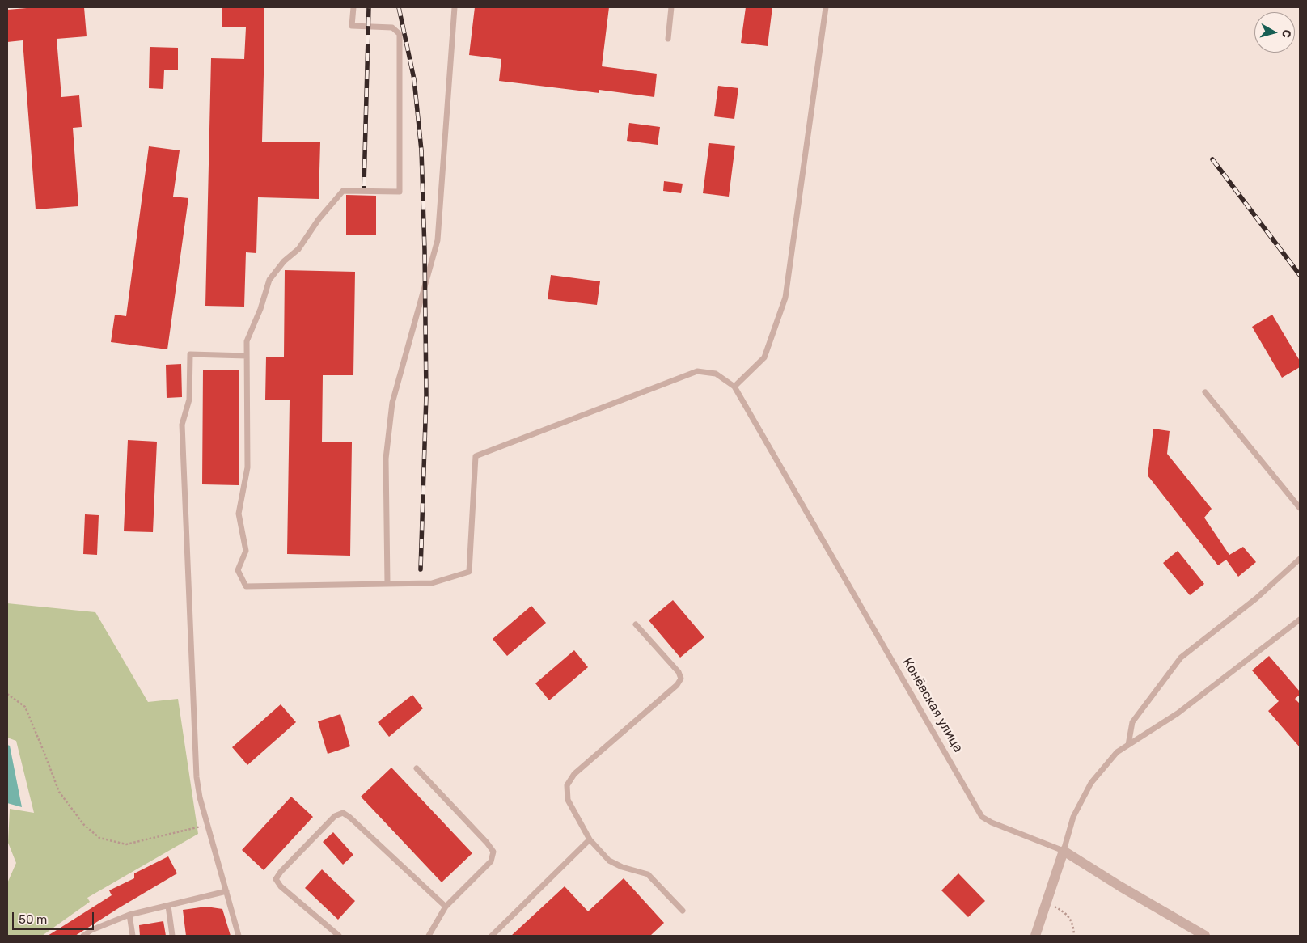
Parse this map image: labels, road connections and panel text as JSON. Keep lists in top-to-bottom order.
{
  "streets": {
    "street": ["Конёвская улица"]
  },
  "scale_bar": "50 m",
  "north": "right"
}
